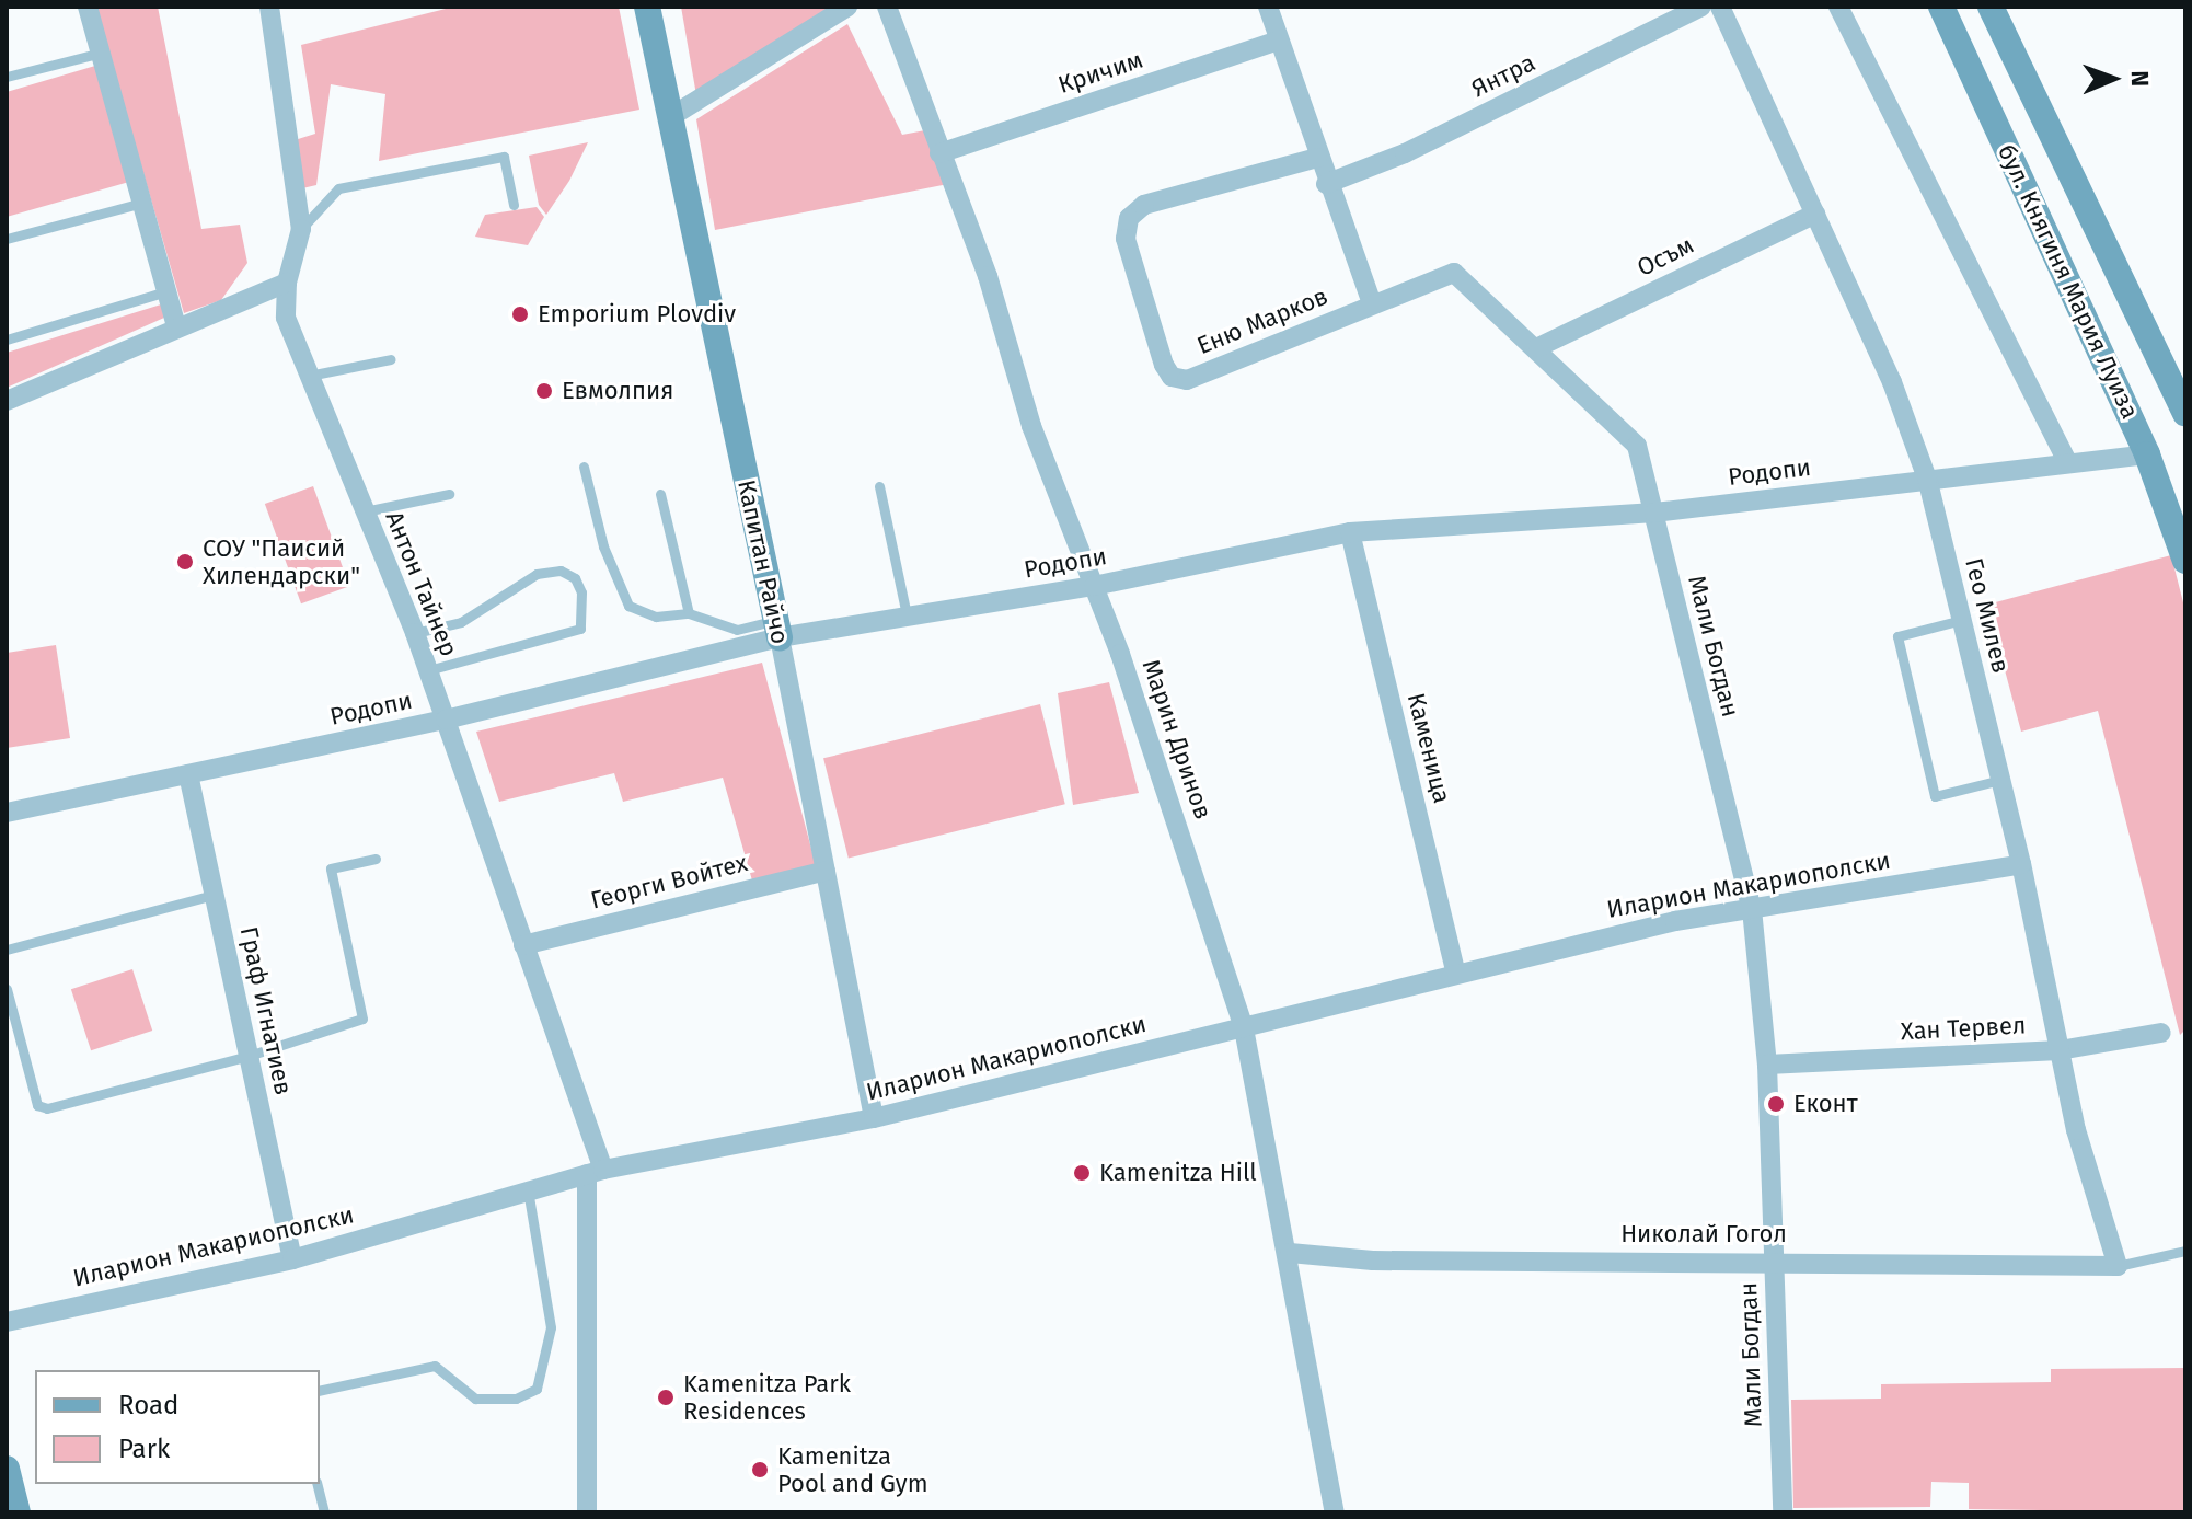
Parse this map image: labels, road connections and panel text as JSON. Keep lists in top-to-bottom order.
{
  "streets": {
    "main road": ["бул. Княгиня Мария Луиза", "Капитан Райчо"],
    "street": [
      "Кричим",
      "Янтра",
      "Осъм",
      "Еню Марков",
      "Родопи",
      "Антон Тайнер",
      "Гео Милев",
      "Мали Богдан",
      "Марин Дринов",
      "Каменица",
      "Георги Войтех",
      "Иларион Макариополски",
      "Граф Игнатиев",
      "Хан Тервел",
      "Николай Гогол"
    ]
  },
  "crossings": [
    ["Кричим", "Марин Дринов"],
    ["Осъм", "Гео Милев"],
    ["Осъм", "Мали Богдан"],
    ["бул. Княгиня Мария Луиза", "Родопи"],
    ["Еню Марков", "Мали Богдан"],
    ["Родопи", "Капитан Райчо"],
    ["Родопи", "Антон Тайнер"],
    ["Родопи", "Гео Милев"],
    ["Родопи", "Мали Богдан"],
    ["Родопи", "Марин Дринов"],
    ["Родопи", "Каменица"],
    ["Родопи", "Граф Игнатиев"],
    ["Капитан Райчо", "Георги Войтех"],
    ["Капитан Райчо", "Иларион Макариополски"],
    ["Антон Тайнер", "Георги Войтех"],
    ["Антон Тайнер", "Иларион Макариополски"],
    ["Гео Милев", "Иларион Макариополски"],
    ["Гео Милев", "Хан Тервел"],
    ["Гео Милев", "Николай Гогол"],
    ["Мали Богдан", "Иларион Макариополски"],
    ["Мали Богдан", "Хан Тервел"],
    ["Мали Богдан", "Николай Гогол"],
    ["Марин Дринов", "Иларион Макариополски"],
    ["Марин Дринов", "Николай Гогол"],
    ["Каменица", "Иларион Макариополски"],
    ["Иларион Макариополски", "Граф Игнатиев"]
  ],
  "places": [
    "Emporium Plovdiv",
    "Евмолпия",
    "СОУ \"Паисий Хилендарски\"",
    "Еконт",
    "Kamenitza Hill",
    "Kamenitza Park Residences",
    "Kamenitza Pool and Gym"
  ],
  "legend": ["Road", "Park"],
  "north": "right"
}
